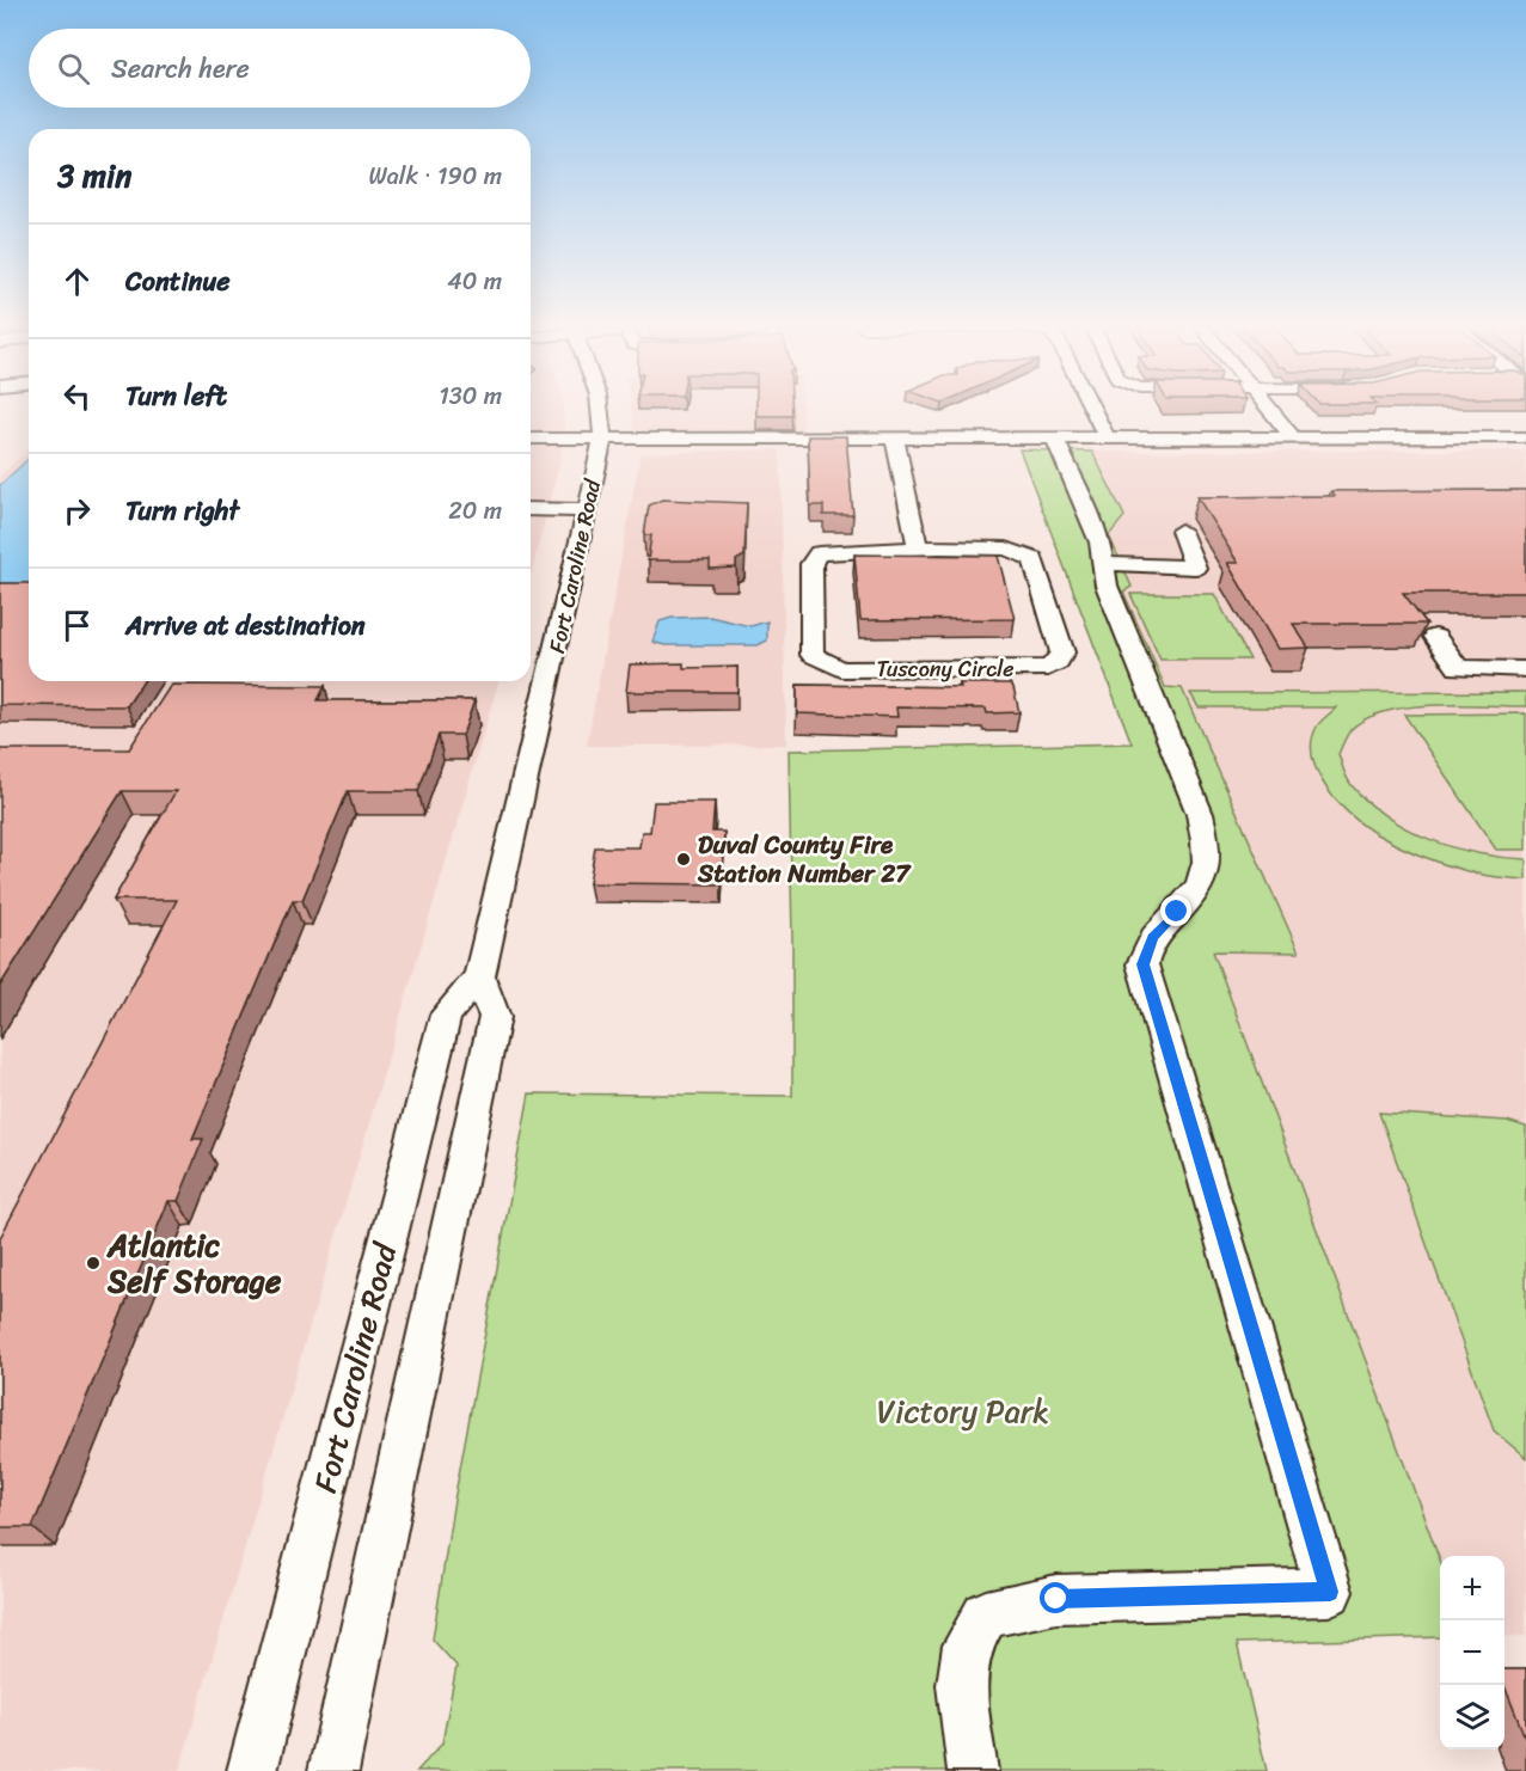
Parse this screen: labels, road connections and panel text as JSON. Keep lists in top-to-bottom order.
{
  "streets": {
    "street": ["Fort Caroline Road", "Tuscony Circle"]
  },
  "parks": ["Victory Park"],
  "places": ["Duval County Fire Station Number 27", "Atlantic Self Storage"],
  "page": {
    "search": "Search here",
    "heading": ["3 min", "Walk · 190 m"],
    "list": [
      ["Continue", "40 m"],
      ["Turn left", "130 m"],
      ["Turn right", "20 m"],
      "Arrive at destination"
    ],
    "map_buttons": ["+", "−"]
  }
}
